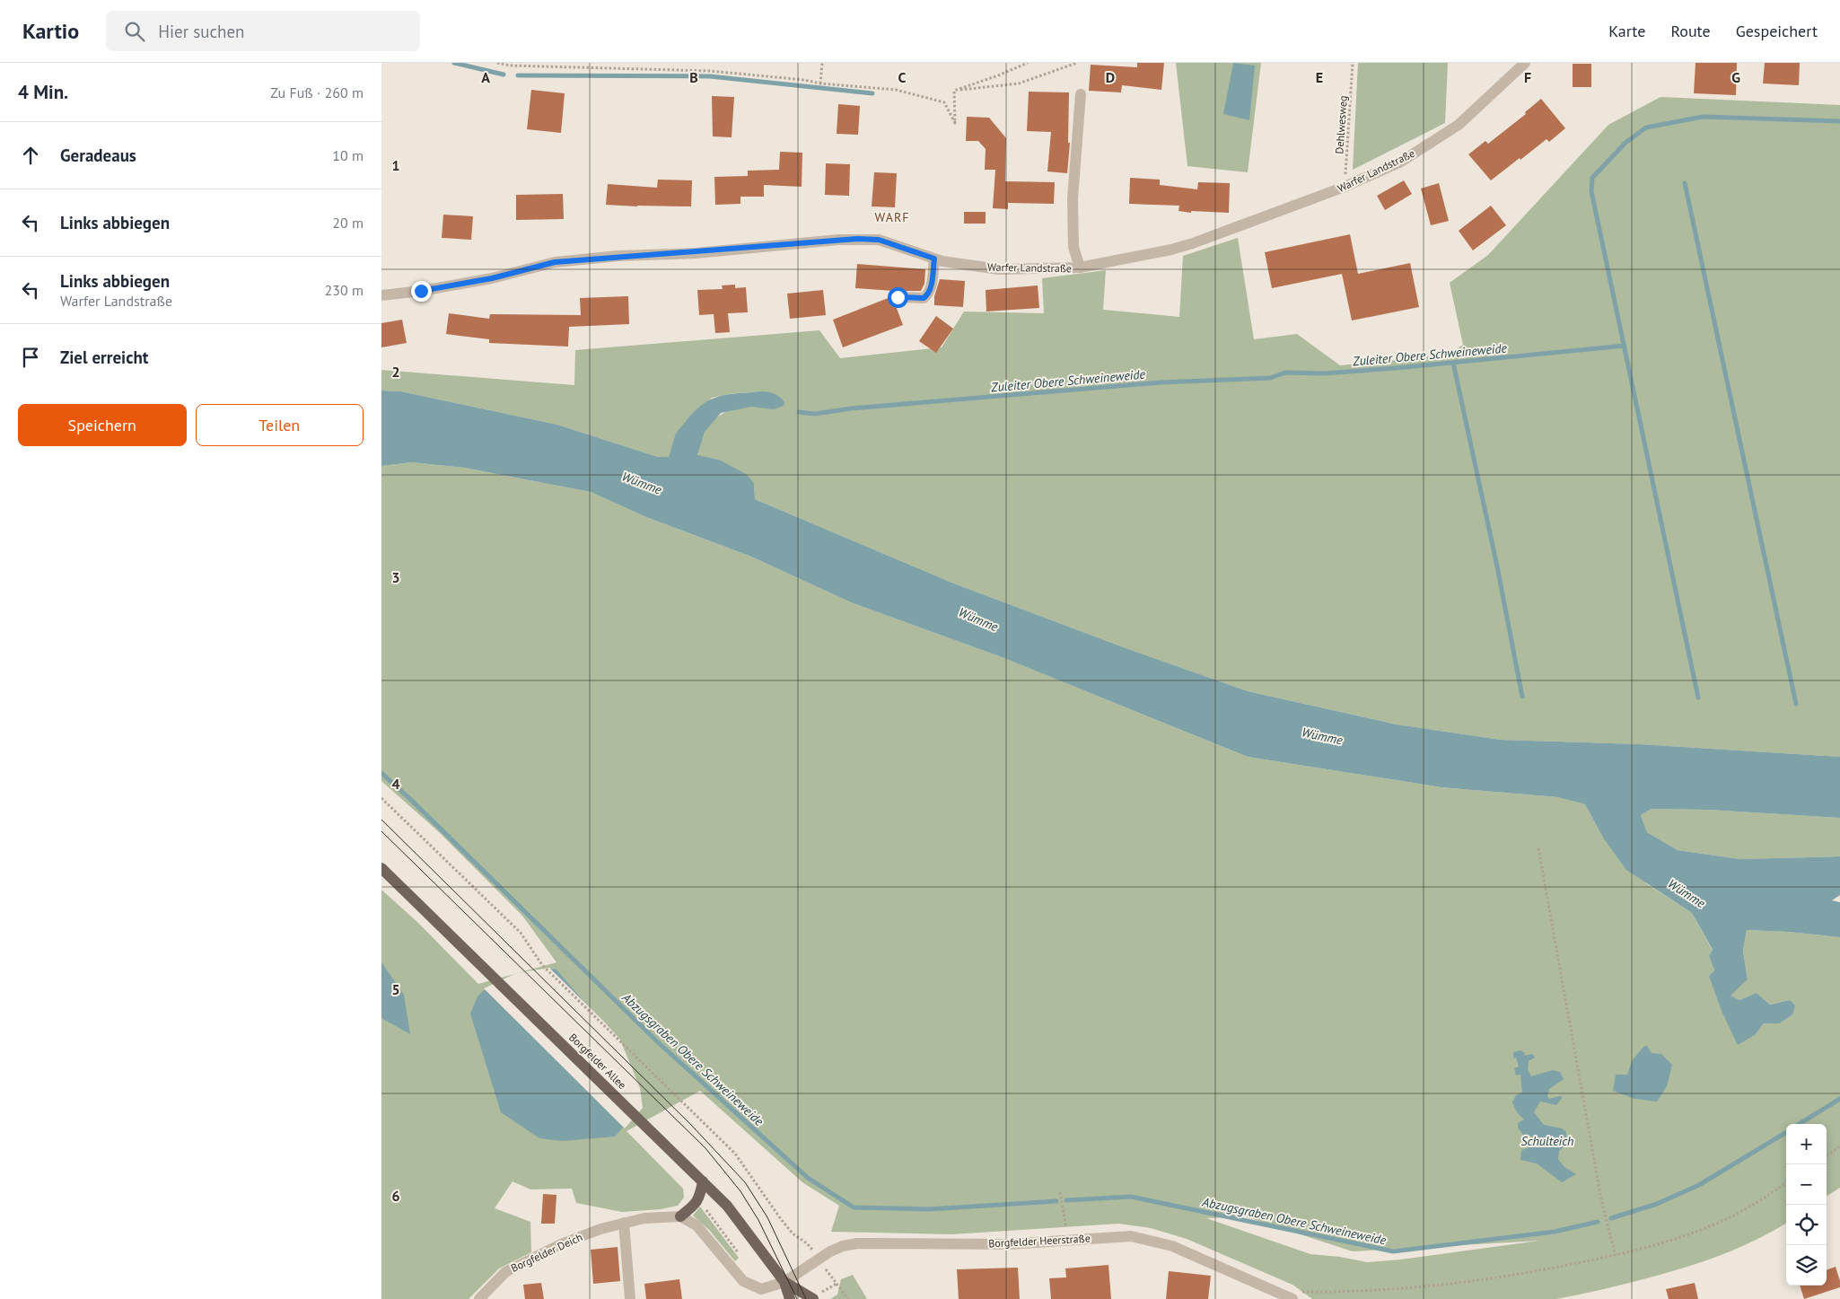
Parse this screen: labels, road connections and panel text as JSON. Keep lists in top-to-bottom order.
{
  "streets": {
    "main road": ["Borgfelder Allee"],
    "street": ["Warfer Landstraße", "Borgfelder Heerstraße", "Borgfelder Deich"],
    "path": ["Dehlwesweg"]
  },
  "crossings": [
    ["Dehlwesweg", "Warfer Landstraße"],
    ["Borgfelder Allee", "Borgfelder Heerstraße"]
  ],
  "districts": ["WARF"],
  "water": [
    "Zuleiter Obere Schweineweide",
    "Wümme",
    "Abzugsgraben Obere Schweineweide",
    "Schulteich"
  ],
  "page": {
    "header": "Kartio",
    "search": "Hier suchen",
    "nav": ["Karte", "Route", "Gespeichert"],
    "heading": ["4 Min.", "Zu Fuß · 260 m"],
    "list": [
      ["Geradeaus", "10 m"],
      ["Links abbiegen", "20 m"],
      ["Links abbiegen", "Warfer Landstraße", "230 m"],
      "Ziel erreicht"
    ],
    "buttons": ["Speichern", "Teilen"],
    "map_buttons": ["+", "−"]
  },
  "grid": {
    "columns": [
      "A",
      "B",
      "C",
      "D",
      "E",
      "F",
      "G"
    ],
    "rows": [
      "1",
      "2",
      "3",
      "4",
      "5",
      "6"
    ]
  }
}
